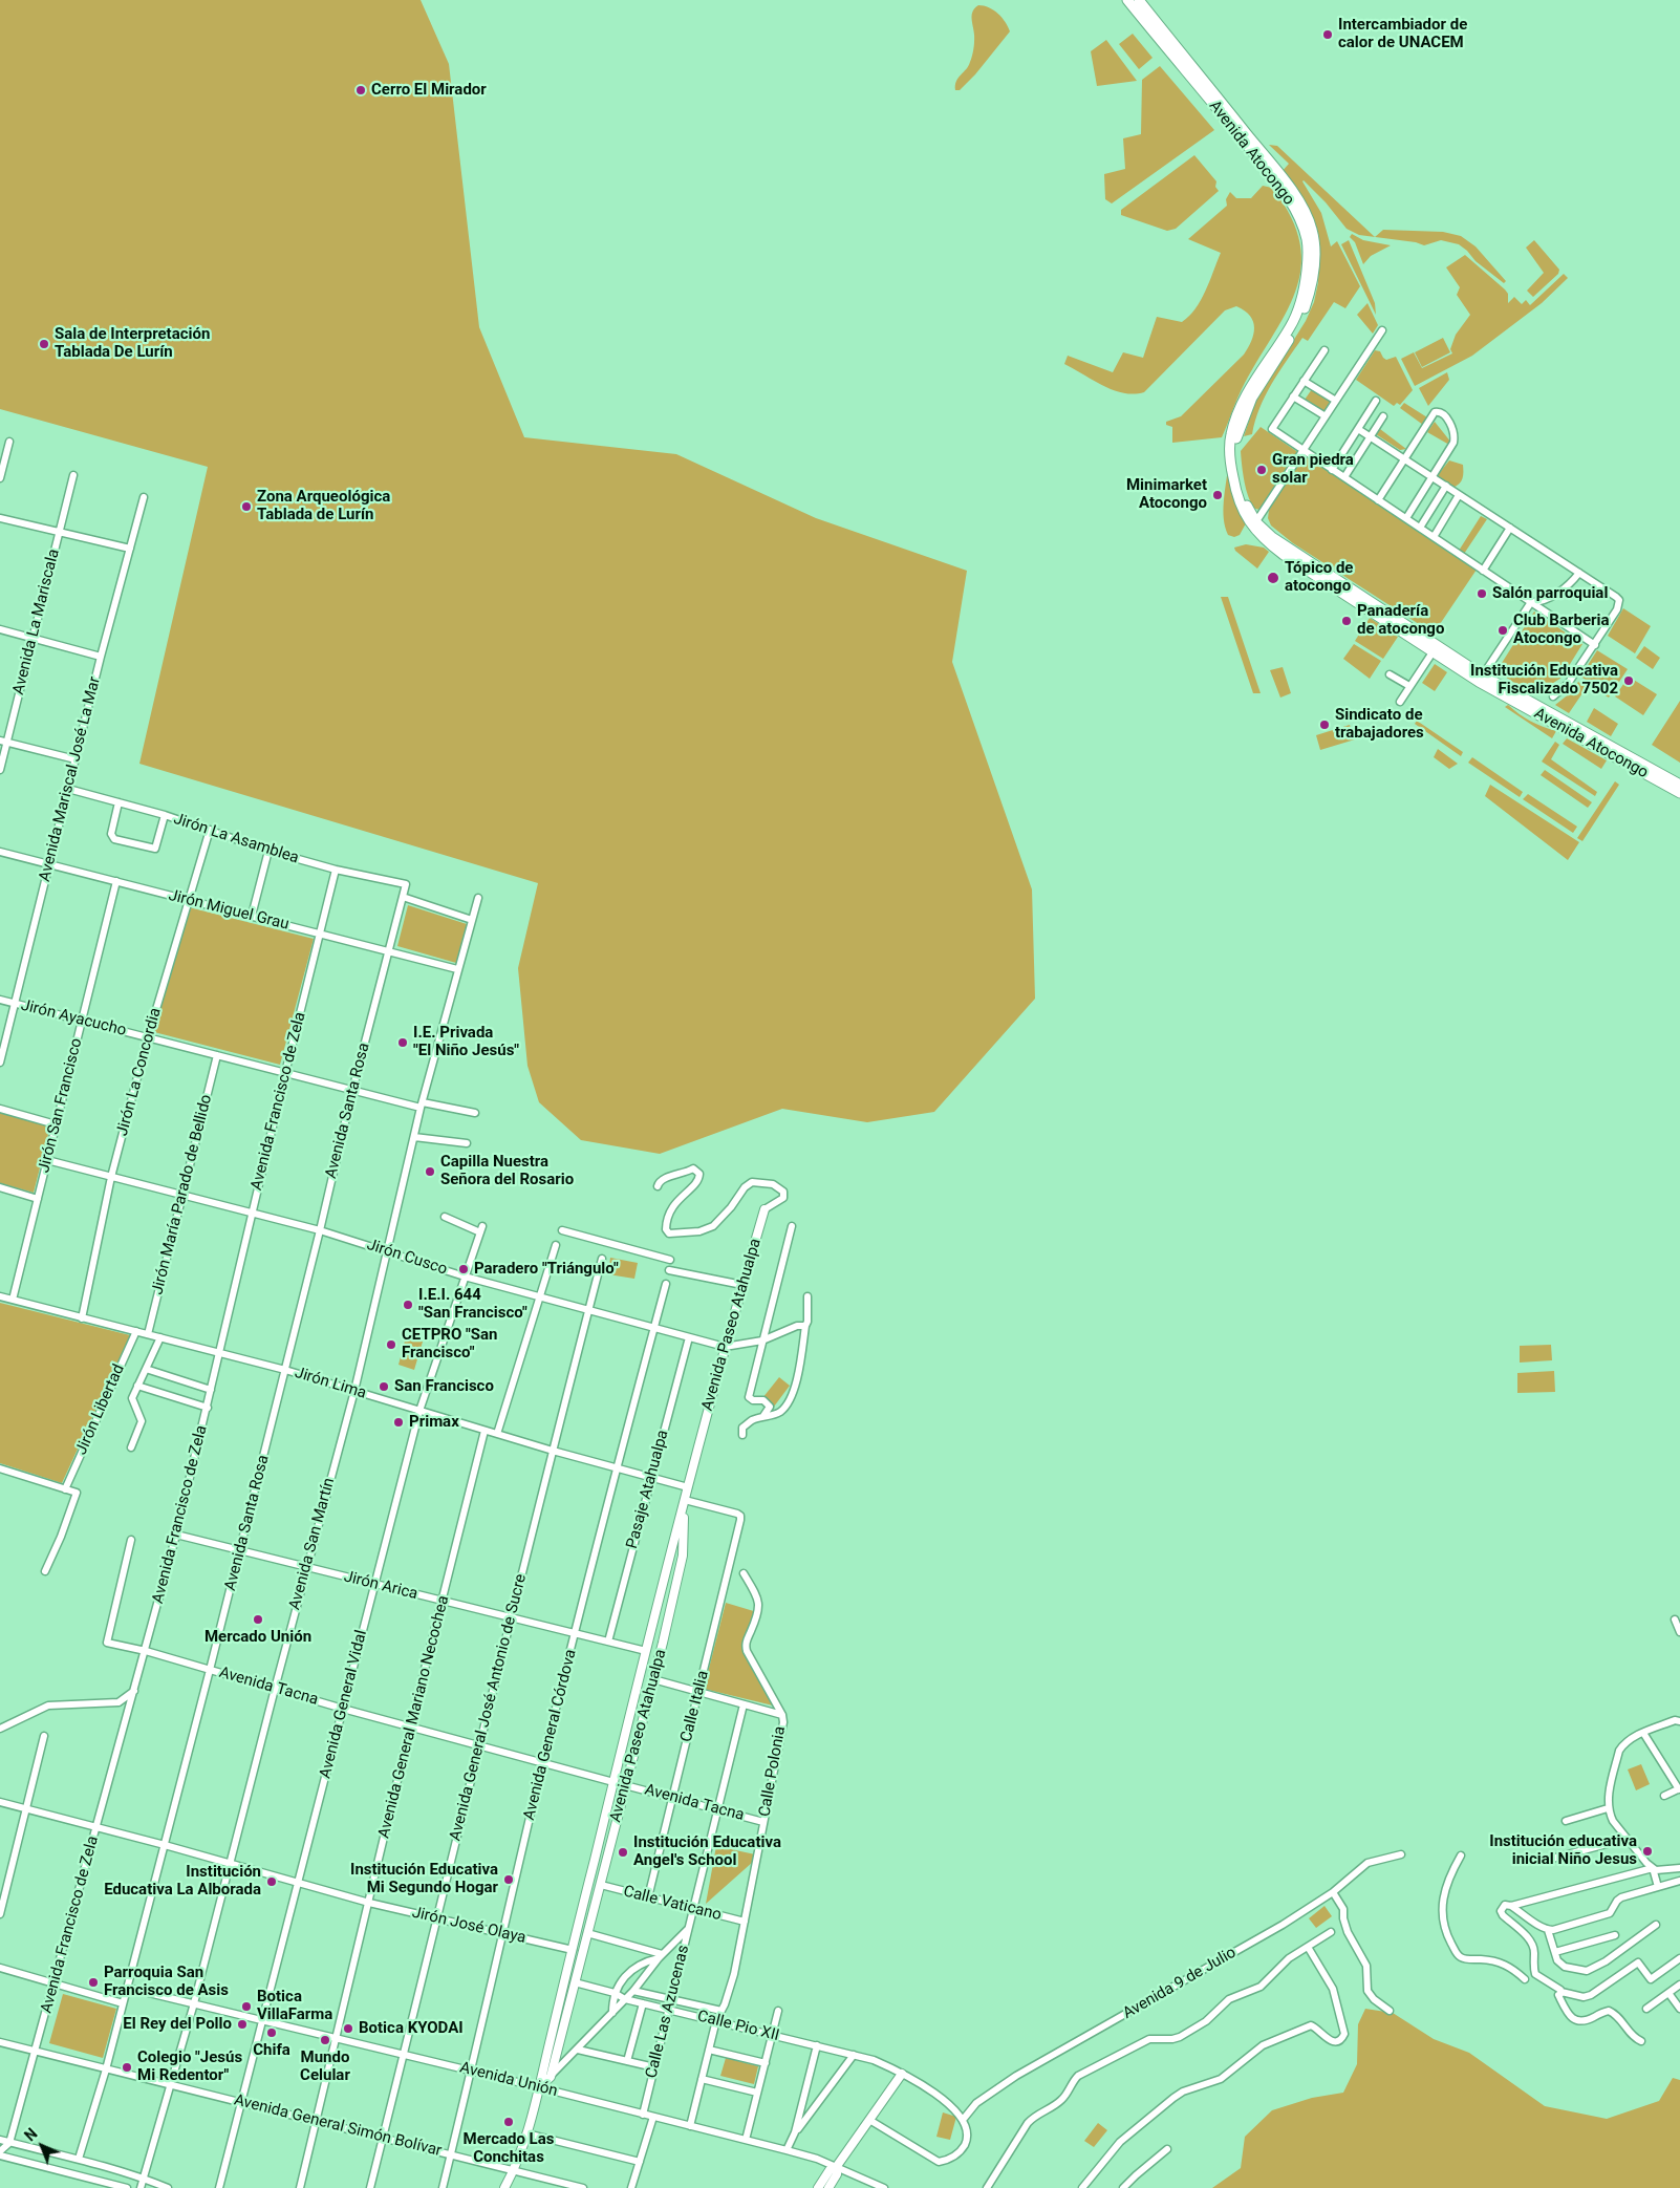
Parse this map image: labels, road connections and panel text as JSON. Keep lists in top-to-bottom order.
{
  "streets": {
    "main road": ["Avenida Atocongo"],
    "street": [
      "Avenida La Mariscala",
      "Avenida Mariscal José La Mar",
      "Jirón La Asamblea",
      "Jirón Miguel Grau",
      "Jirón Ayacucho",
      "Jirón La Concordia",
      "Avenida Francisco de Zela",
      "Jirón San Francisco",
      "Avenida Santa Rosa",
      "Jirón María Parado de Bellido",
      "Jirón Cusco",
      "Avenida Paseo Atahualpa",
      "Jirón Lima",
      "Jirón Libertad",
      "Pasaje Atahualpa",
      "Avenida San Martín",
      "Jirón Arica",
      "Avenida Tacna",
      "Avenida General Vidal",
      "Calle Italia",
      "Avenida General José Antonio de Sucre",
      "Avenida General Mariano Necochea",
      "Avenida General Córdova",
      "Calle Polonia",
      "Calle Vaticano",
      "Jirón José Olaya",
      "Avenida 9 de Julio",
      "Calle Las Azucenas",
      "Calle Pio XII",
      "Avenida Unión",
      "Avenida General Simón Bolívar"
    ]
  },
  "crossings": [
    ["Avenida Mariscal José La Mar", "Jirón La Asamblea"],
    ["Avenida Mariscal José La Mar", "Jirón Miguel Grau"],
    ["Avenida Mariscal José La Mar", "Jirón Ayacucho"],
    ["Jirón La Asamblea", "Jirón La Concordia"],
    ["Jirón La Asamblea", "Avenida Francisco de Zela"],
    ["Jirón La Asamblea", "Avenida Santa Rosa"],
    ["Jirón Miguel Grau", "Jirón La Concordia"],
    ["Jirón Miguel Grau", "Avenida Francisco de Zela"],
    ["Jirón Miguel Grau", "Jirón San Francisco"],
    ["Jirón Miguel Grau", "Avenida Santa Rosa"],
    ["Jirón Miguel Grau", "Avenida San Martín"],
    ["Jirón Ayacucho", "Jirón La Concordia"],
    ["Jirón Ayacucho", "Avenida Francisco de Zela"],
    ["Jirón Ayacucho", "Jirón San Francisco"],
    ["Jirón Ayacucho", "Avenida Santa Rosa"],
    ["Jirón Ayacucho", "Jirón María Parado de Bellido"],
    ["Jirón Ayacucho", "Avenida San Martín"],
    ["Jirón La Concordia", "Jirón Cusco"],
    ["Jirón La Concordia", "Jirón Lima"],
    ["Avenida Francisco de Zela", "Jirón Cusco"],
    ["Avenida Francisco de Zela", "Jirón Lima"],
    ["Avenida Francisco de Zela", "Jirón Arica"],
    ["Avenida Francisco de Zela", "Avenida Tacna"],
    ["Avenida Francisco de Zela", "Jirón José Olaya"],
    ["Avenida Francisco de Zela", "Avenida General Simón Bolívar"],
    ["Jirón San Francisco", "Jirón Cusco"],
    ["Jirón San Francisco", "Jirón Lima"],
    ["Avenida Santa Rosa", "Jirón Cusco"],
    ["Avenida Santa Rosa", "Jirón Lima"],
    ["Avenida Santa Rosa", "Jirón Arica"],
    ["Avenida Santa Rosa", "Avenida Tacna"],
    ["Avenida Santa Rosa", "Jirón José Olaya"],
    ["Avenida Santa Rosa", "Avenida Unión"],
    ["Avenida Santa Rosa", "Avenida General Simón Bolívar"],
    ["Jirón María Parado de Bellido", "Jirón Cusco"],
    ["Jirón María Parado de Bellido", "Jirón Lima"],
    ["Jirón Cusco", "Avenida Paseo Atahualpa"],
    ["Jirón Cusco", "Pasaje Atahualpa"],
    ["Jirón Cusco", "Avenida San Martín"],
    ["Jirón Cusco", "Avenida General Vidal"],
    ["Jirón Cusco", "Avenida General José Antonio de Sucre"],
    ["Jirón Cusco", "Avenida General Córdova"],
    ["Avenida Paseo Atahualpa", "Jirón Lima"],
    ["Avenida Paseo Atahualpa", "Jirón Arica"],
    ["Avenida Paseo Atahualpa", "Avenida Tacna"],
    ["Avenida Paseo Atahualpa", "Calle Italia"],
    ["Avenida Paseo Atahualpa", "Calle Vaticano"],
    ["Avenida Paseo Atahualpa", "Jirón José Olaya"],
    ["Avenida Paseo Atahualpa", "Calle Pio XII"],
    ["Avenida Paseo Atahualpa", "Avenida Unión"],
    ["Avenida Paseo Atahualpa", "Avenida General Simón Bolívar"],
    ["Jirón Lima", "Jirón Libertad"],
    ["Jirón Lima", "Pasaje Atahualpa"],
    ["Jirón Lima", "Avenida San Martín"],
    ["Jirón Lima", "Avenida General Vidal"],
    ["Jirón Lima", "Avenida General José Antonio de Sucre"],
    ["Jirón Lima", "Avenida General Mariano Necochea"],
    ["Jirón Lima", "Avenida General Córdova"],
    ["Pasaje Atahualpa", "Jirón Arica"],
    ["Avenida San Martín", "Jirón Arica"],
    ["Avenida San Martín", "Avenida Tacna"],
    ["Avenida San Martín", "Jirón José Olaya"],
    ["Avenida San Martín", "Avenida Unión"],
    ["Avenida San Martín", "Avenida General Simón Bolívar"],
    ["Jirón Arica", "Avenida General Vidal"],
    ["Jirón Arica", "Avenida General José Antonio de Sucre"],
    ["Jirón Arica", "Avenida General Mariano Necochea"],
    ["Jirón Arica", "Avenida General Córdova"],
    ["Avenida Tacna", "Avenida General Vidal"],
    ["Avenida Tacna", "Calle Italia"],
    ["Avenida Tacna", "Avenida General José Antonio de Sucre"],
    ["Avenida Tacna", "Avenida General Mariano Necochea"],
    ["Avenida Tacna", "Avenida General Córdova"],
    ["Avenida Tacna", "Calle Polonia"],
    ["Avenida Tacna", "Calle Las Azucenas"],
    ["Avenida General Vidal", "Jirón José Olaya"],
    ["Avenida General Vidal", "Avenida Unión"],
    ["Avenida General Vidal", "Avenida General Simón Bolívar"],
    ["Calle Italia", "Calle Vaticano"],
    ["Avenida General José Antonio de Sucre", "Jirón José Olaya"],
    ["Avenida General José Antonio de Sucre", "Avenida Unión"],
    ["Avenida General José Antonio de Sucre", "Avenida General Simón Bolívar"],
    ["Avenida General Mariano Necochea", "Jirón José Olaya"],
    ["Avenida General Mariano Necochea", "Avenida Unión"],
    ["Avenida General Mariano Necochea", "Avenida General Simón Bolívar"],
    ["Avenida General Córdova", "Jirón José Olaya"],
    ["Avenida General Córdova", "Avenida Unión"],
    ["Avenida General Córdova", "Avenida General Simón Bolívar"],
    ["Calle Polonia", "Calle Vaticano"],
    ["Calle Polonia", "Calle Pio XII"],
    ["Calle Polonia", "Avenida Unión"],
    ["Calle Vaticano", "Calle Las Azucenas"],
    ["Avenida 9 de Julio", "Calle Pio XII"],
    ["Calle Las Azucenas", "Calle Pio XII"],
    ["Calle Las Azucenas", "Avenida Unión"]
  ],
  "places": [
    "Intercambiador de calor de UNACEM",
    "Cerro El Mirador",
    "Sala de Interpretación Tablada De Lurín",
    "Gran piedra solar",
    "Minimarket Atocongo",
    "Zona Arqueológica Tablada de Lurín",
    "Tópico de atocongo",
    "Salón parroquial",
    "Panadería de atocongo",
    "Club Barberia Atocongo",
    "Institución Educativa Fiscalizado 7502",
    "Sindicato de trabajadores",
    "I.E. Privada \"El Niño Jesús\"",
    "Capilla Nuestra Señora del Rosario",
    "Paradero \"Triángulo\"",
    "I.E.I. 644 \"San Francisco\"",
    "CETPRO \"San Francisco\"",
    "San Francisco",
    "Primax",
    "Mercado Unión",
    "Institución educativa inicial Niño Jesus",
    "Institución Educativa Angel's School",
    "Institución Educativa Mi Segundo Hogar",
    "Institución Educativa La Alborada",
    "Parroquia San Francisco de Asis",
    "Botica VillaFarma",
    "El Rey del Pollo",
    "Botica KYODAI",
    "Chifa",
    "Mundo Celular",
    "Colegio \"Jesús Mi Redentor\"",
    "Mercado Las Conchitas"
  ],
  "north": "top left"
}
